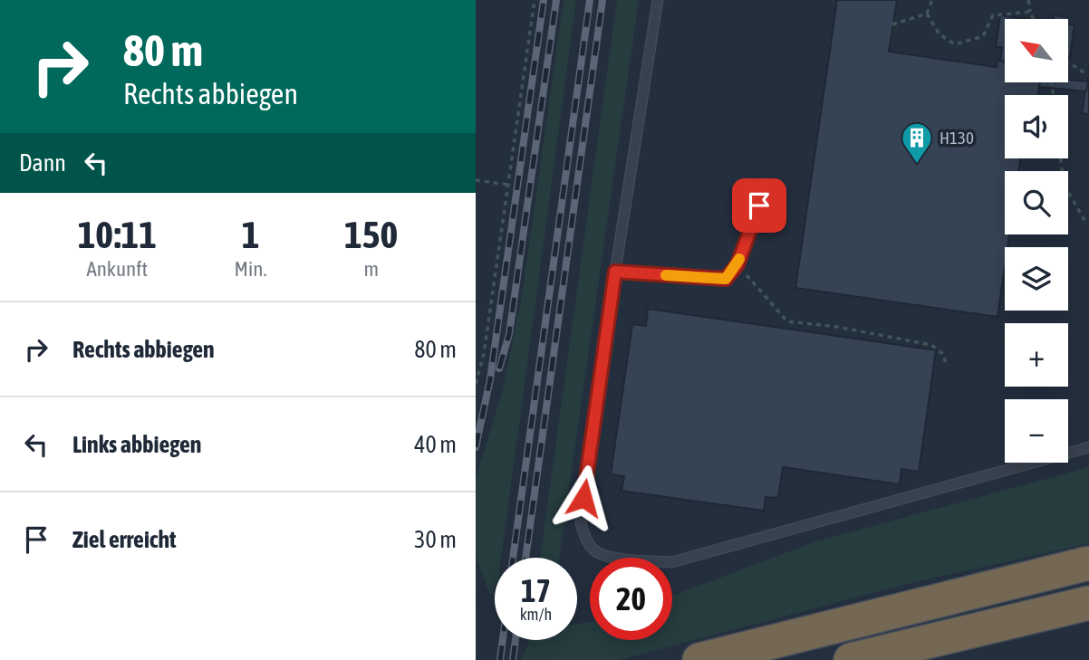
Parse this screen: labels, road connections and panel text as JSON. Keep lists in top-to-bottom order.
{
  "places": {
    "building": ["H130"]
  },
  "north": "top left",
  "page": {
    "turn": ["80 m", "Rechts abbiegen"],
    "map_buttons": ["+", "−"],
    "then": "Dann",
    "eta": [
      "10:11",
      "Ankunft",
      "1",
      "Min.",
      "150",
      "m"
    ],
    "list": [
      {
        "name": "Rechts abbiegen",
        "value": "80 m"
      },
      {
        "name": "Links abbiegen",
        "value": "40 m"
      },
      {
        "name": "Ziel erreicht",
        "value": "30 m"
      }
    ],
    "speed": "17 km/h",
    "limit": "20"
  }
}
